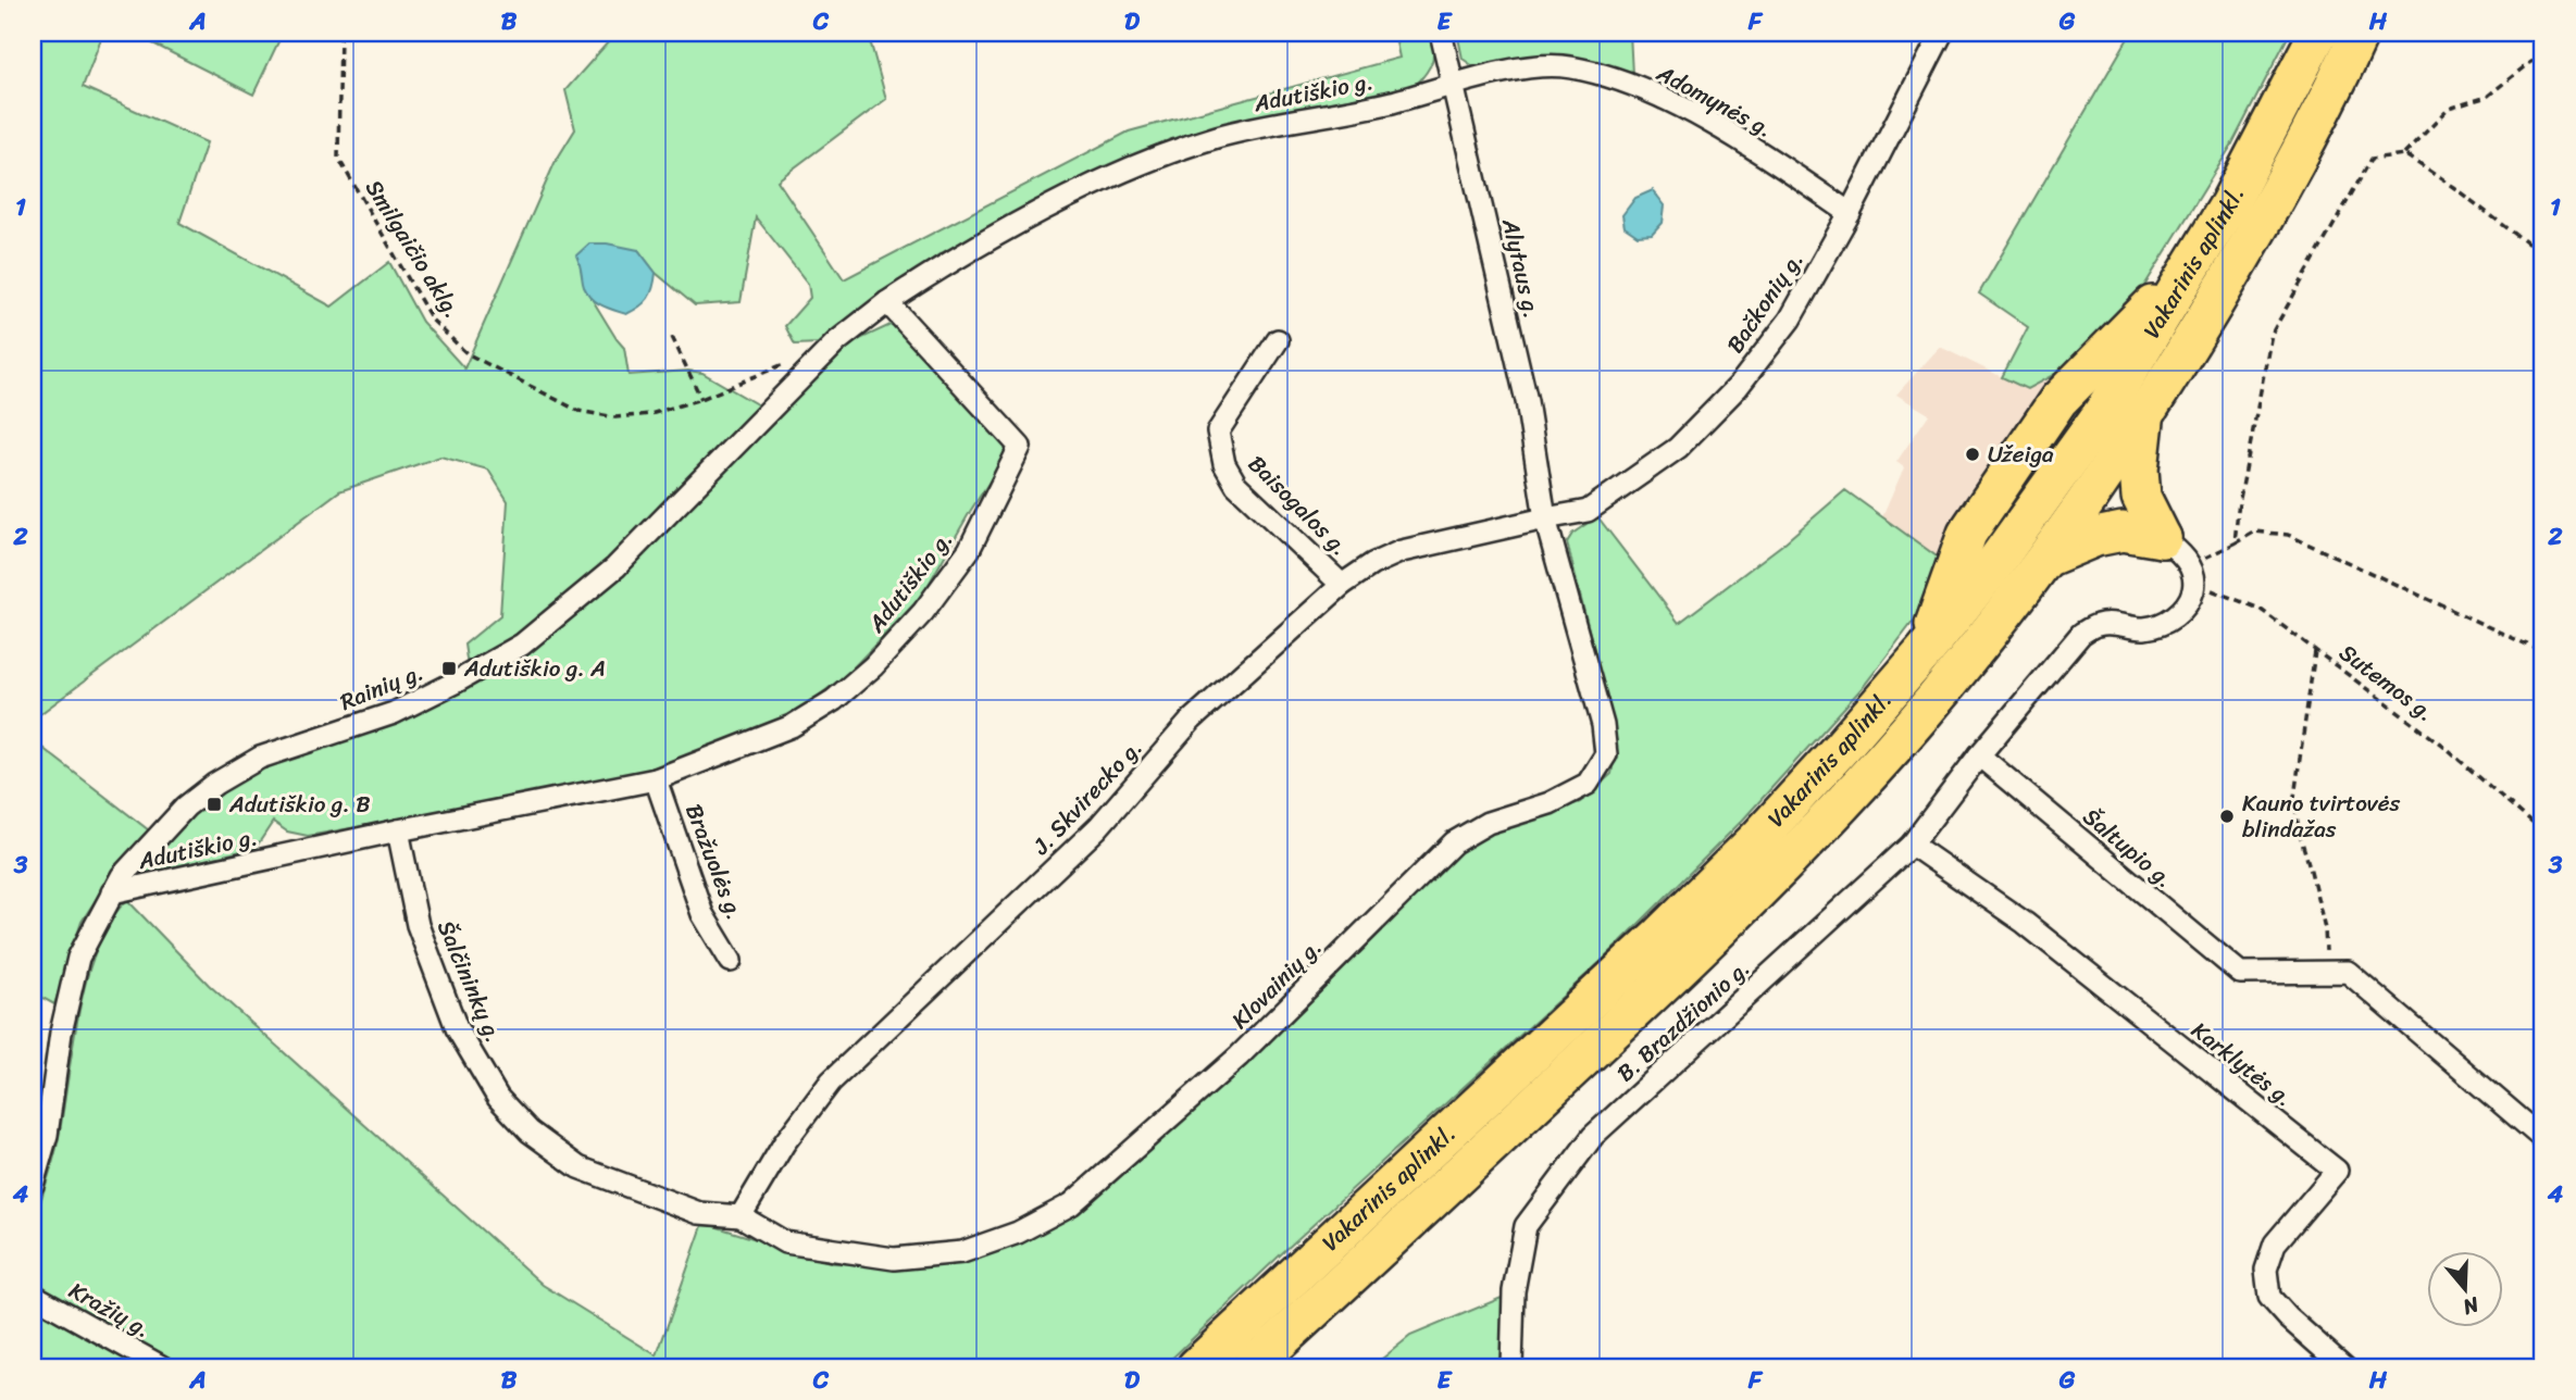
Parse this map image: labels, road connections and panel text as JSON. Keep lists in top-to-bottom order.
{
  "streets": {
    "highway": ["Vakarinis aplinkl."],
    "street": [
      "Adutiškio g.",
      "Adomynės g.",
      "Alytaus g.",
      "Bačkonių g.",
      "Baisogalos g.",
      "Rainių g.",
      "J. Skvirecko g.",
      "Šaltupio g.",
      "Bražuolės g.",
      "Šalčininkų g.",
      "Klovainių g.",
      "B. Brazdžionio g.",
      "Karklytės g.",
      "Kražių g."
    ],
    "path": ["Smilgaičio aklg.", "Sutemos g."]
  },
  "crossings": [
    ["Adutiškio g.", "Adomynės g."],
    ["Adutiškio g.", "Alytaus g."],
    ["Adutiškio g.", "Rainių g."],
    ["Adutiškio g.", "Bražuolės g."],
    ["Adutiškio g.", "Šalčininkų g."],
    ["Adomynės g.", "Alytaus g."],
    ["Adomynės g.", "Bačkonių g."],
    ["Alytaus g.", "Bačkonių g."],
    ["Alytaus g.", "J. Skvirecko g."],
    ["Alytaus g.", "Klovainių g."],
    ["Bačkonių g.", "J. Skvirecko g."],
    ["Bačkonių g.", "Klovainių g."],
    ["Baisogalos g.", "J. Skvirecko g."],
    ["J. Skvirecko g.", "Šalčininkų g."],
    ["J. Skvirecko g.", "Klovainių g."],
    ["Šaltupio g.", "B. Brazdžionio g."],
    ["Šalčininkų g.", "Klovainių g."],
    ["B. Brazdžionio g.", "Karklytės g."]
  ],
  "places": {
    "other": ["Užeiga", "Kauno tvirtovės blindažas"],
    "transit": ["Adutiškio g. A", "Adutiškio g. B"]
  },
  "north": "bottom",
  "grid": {
    "columns": [
      "A",
      "B",
      "C",
      "D",
      "E",
      "F",
      "G",
      "H"
    ],
    "rows": [
      "1",
      "2",
      "3",
      "4"
    ]
  }
}
